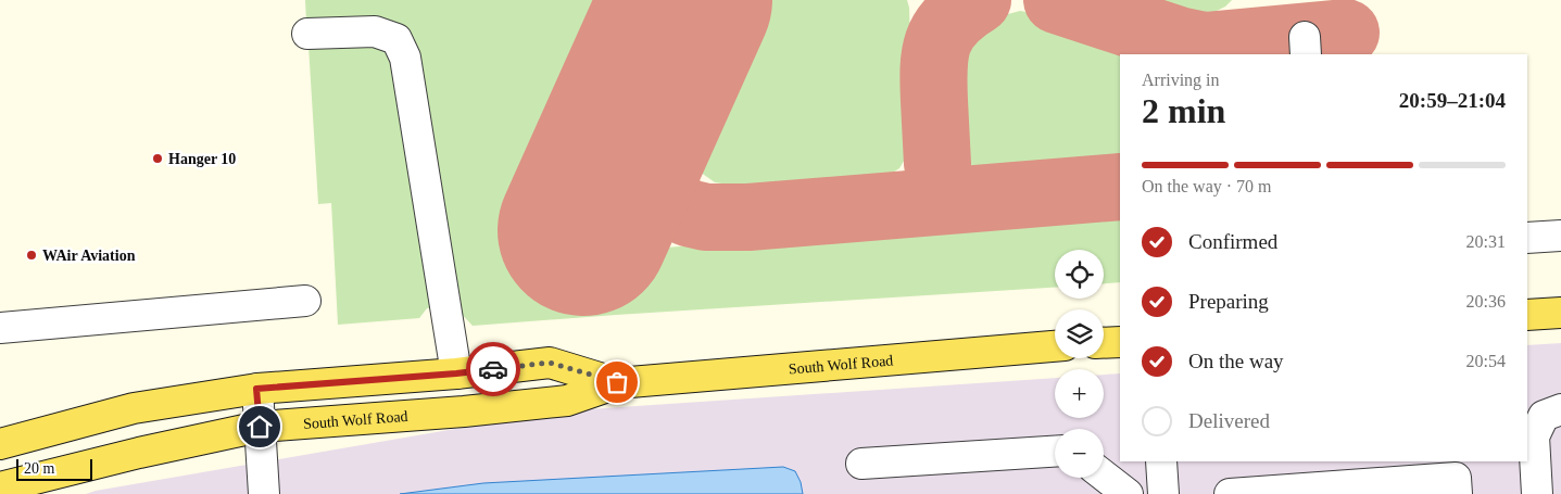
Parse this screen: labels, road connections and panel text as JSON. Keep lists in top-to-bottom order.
{
  "streets": {
    "main road": ["South Wolf Road"]
  },
  "places": ["Hanger 10", "WAir Aviation"],
  "scale_bar": "20 m",
  "page": {
    "heading": ["2 min", "Arriving in", "20:59–21:04"],
    "bar": "On the way · 70 m",
    "list": [
      ["Confirmed", "20:31"],
      ["Preparing", "20:36"],
      ["On the way", "20:54"],
      "Delivered"
    ],
    "map_buttons": ["+", "−"],
    "scale": "20 m"
  }
}
